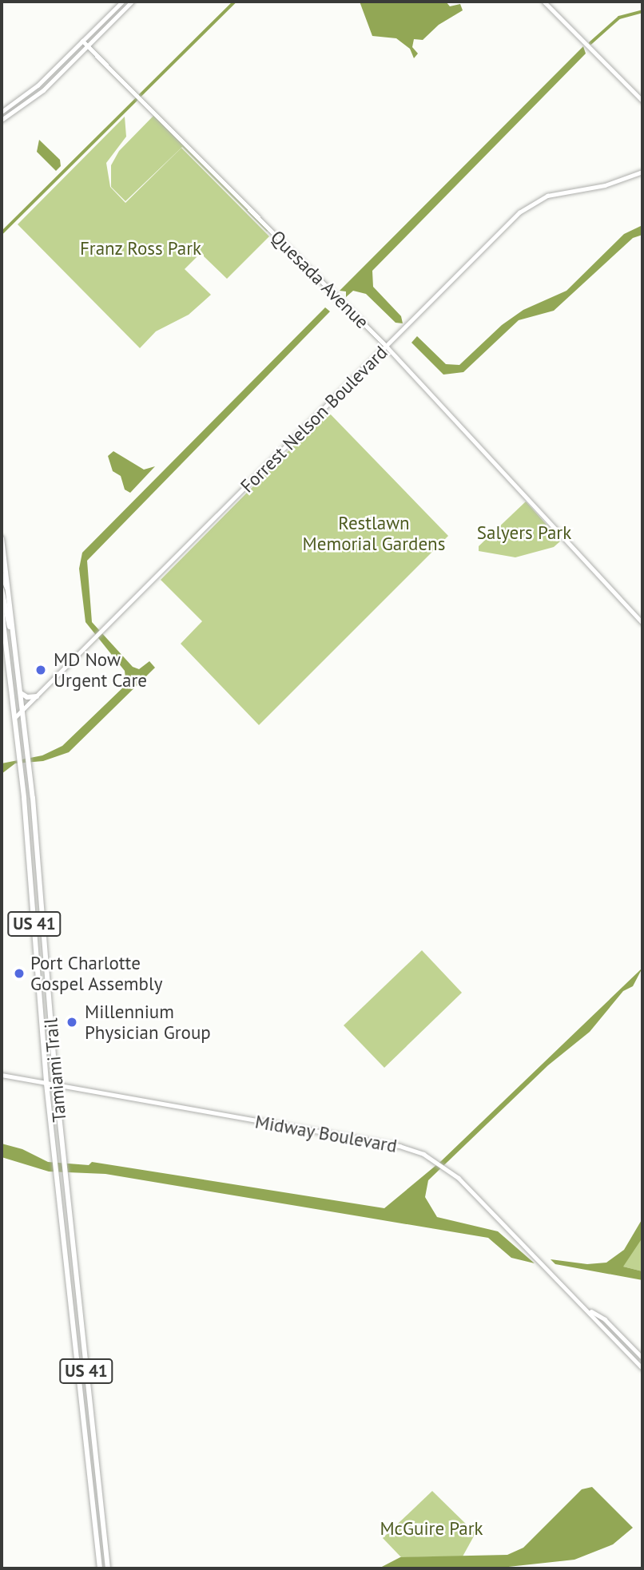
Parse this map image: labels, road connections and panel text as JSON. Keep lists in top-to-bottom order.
{
  "streets": {
    "main road": ["US 41", "Tamiami Trail"],
    "street": ["Quesada Avenue", "Forrest Nelson Boulevard", "Midway Boulevard"]
  },
  "crossings": [
    ["Quesada Avenue", "Forrest Nelson Boulevard"],
    ["Forrest Nelson Boulevard", "Tamiami Trail"],
    ["Tamiami Trail", "Midway Boulevard"]
  ],
  "parks": [
    "Franz Ross Park",
    "Restlawn Memorial Gardens",
    "Salyers Park",
    "McGuire Park"
  ],
  "places": ["MD Now Urgent Care", "Port Charlotte Gospel Assembly", "Millennium Physician Group"]
}
